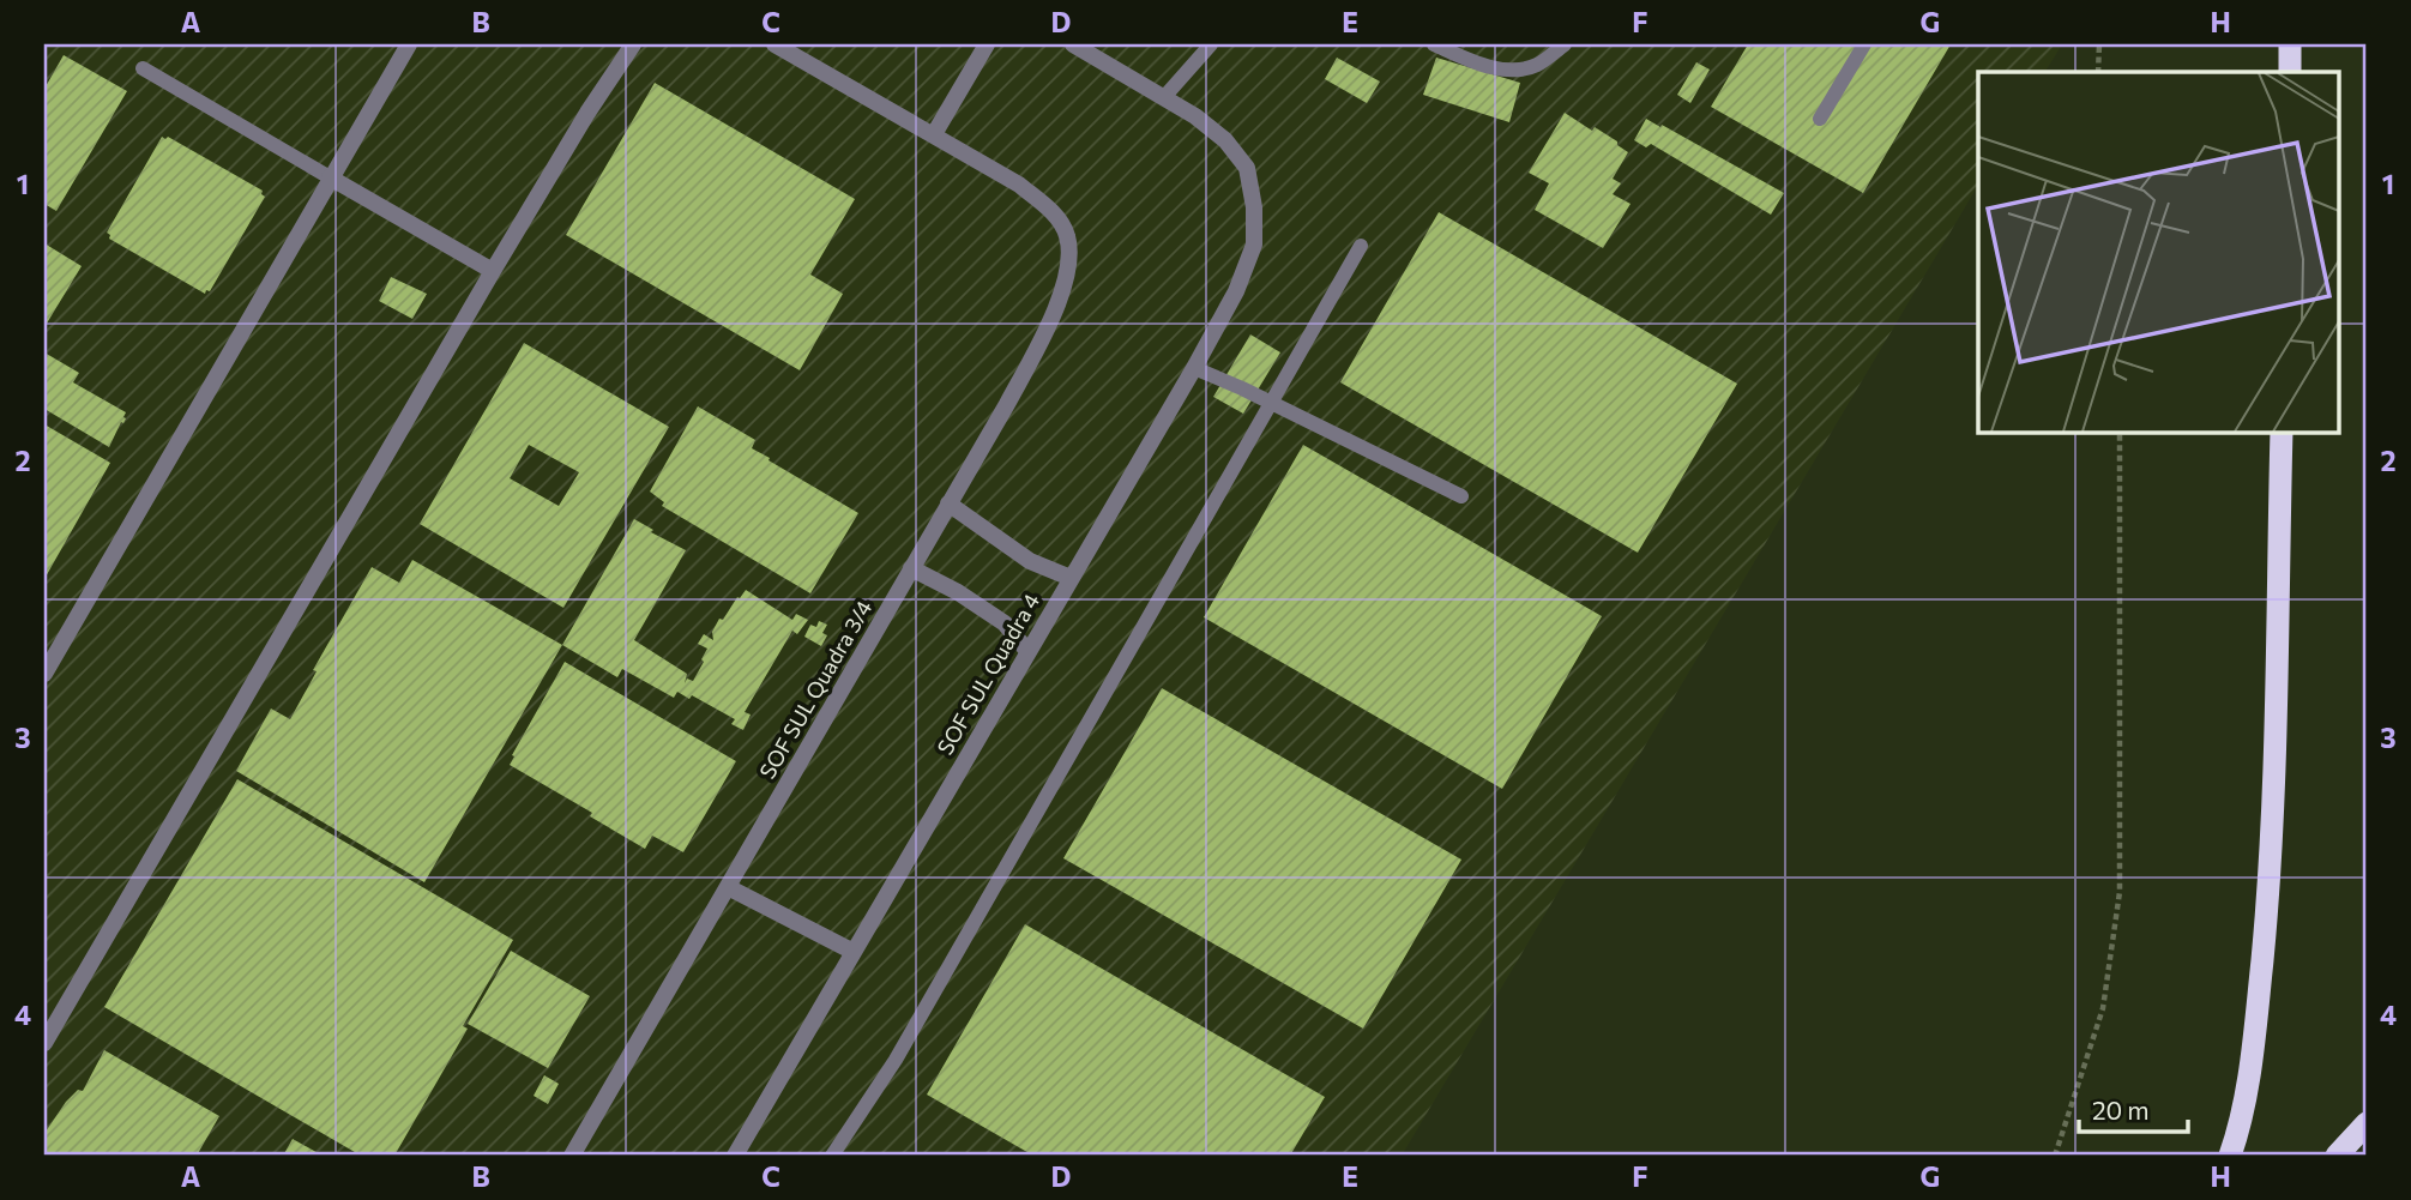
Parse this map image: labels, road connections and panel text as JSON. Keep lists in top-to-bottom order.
{
  "streets": {
    "street": ["SOF SUL Quadra 4", "SOF SUL Quadra 3/4"]
  },
  "scale_bar": "20 m",
  "grid": {
    "columns": [
      "A",
      "B",
      "C",
      "D",
      "E",
      "F",
      "G",
      "H"
    ],
    "rows": [
      "1",
      "2",
      "3",
      "4"
    ]
  }
}
